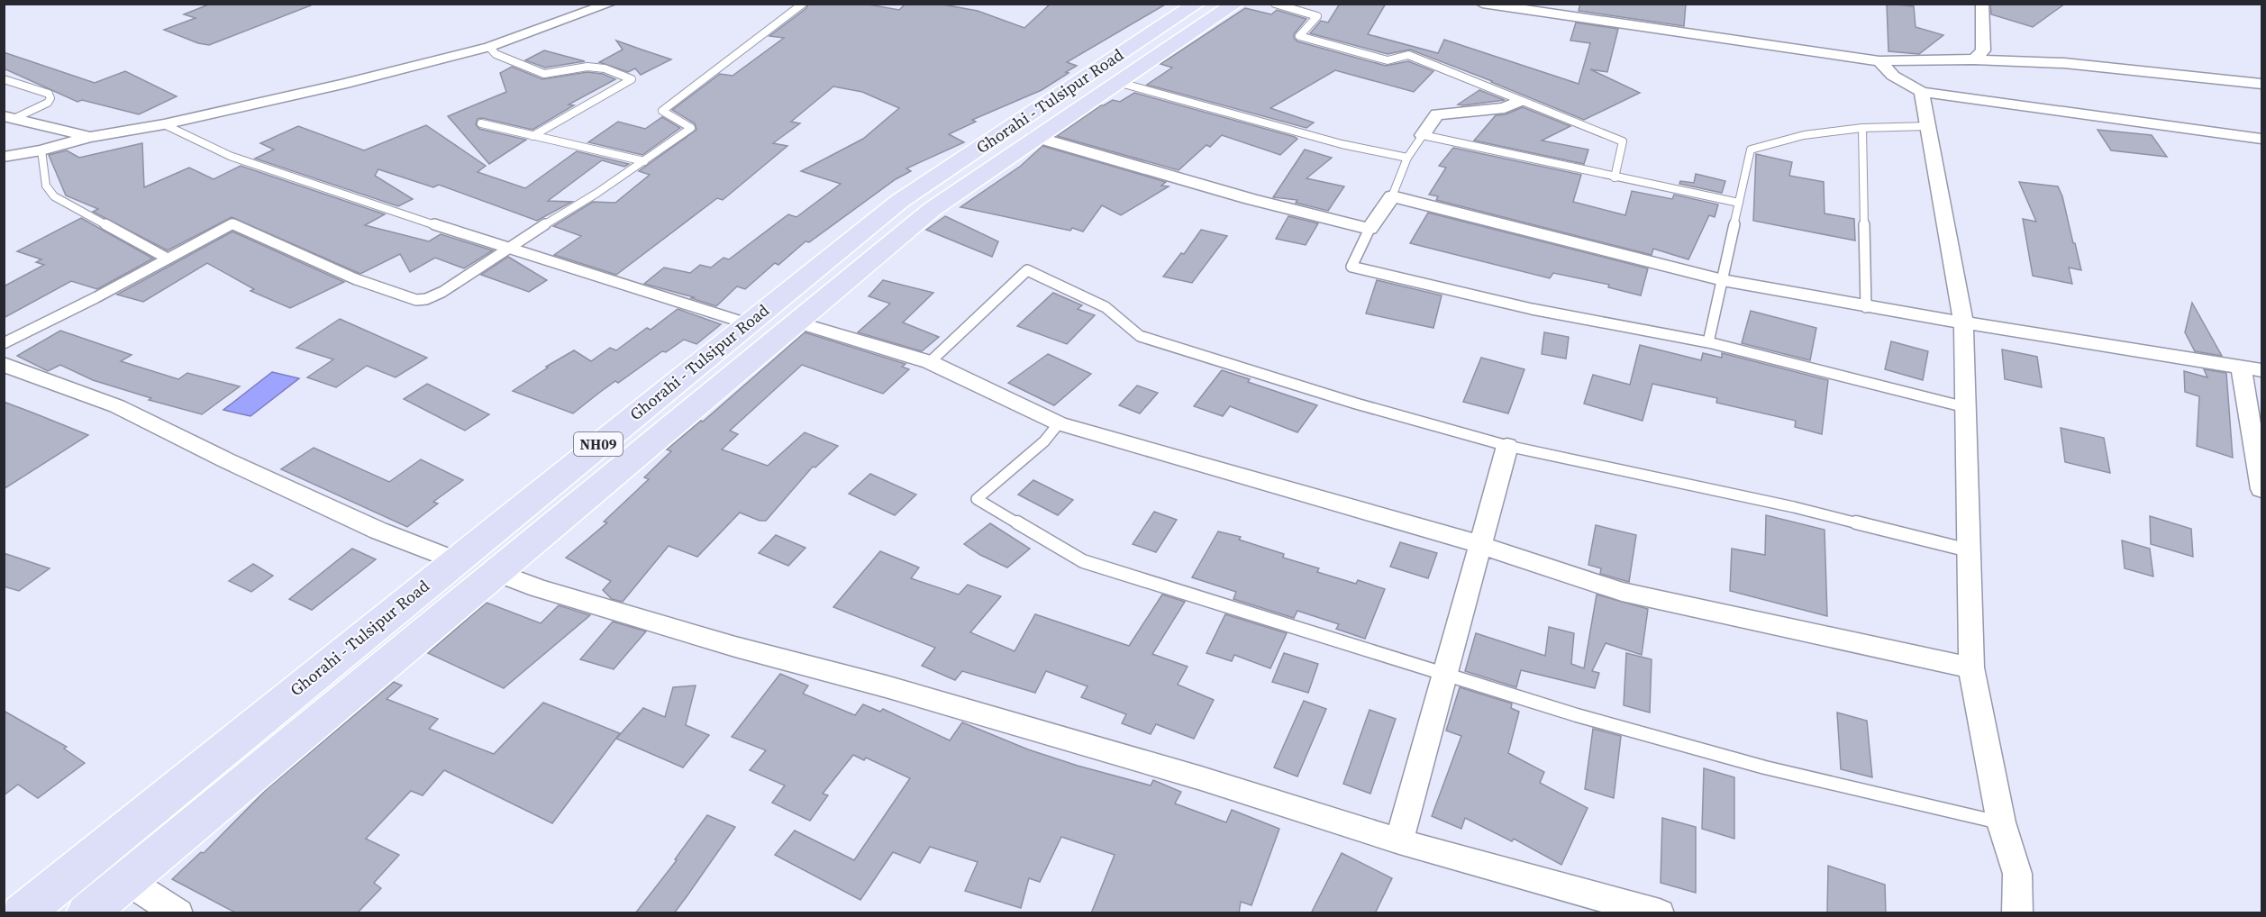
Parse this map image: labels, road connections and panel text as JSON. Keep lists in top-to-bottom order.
{
  "streets": {
    "main road": ["Ghorahi - Tulsipur Road", "NH09"]
  }
}
